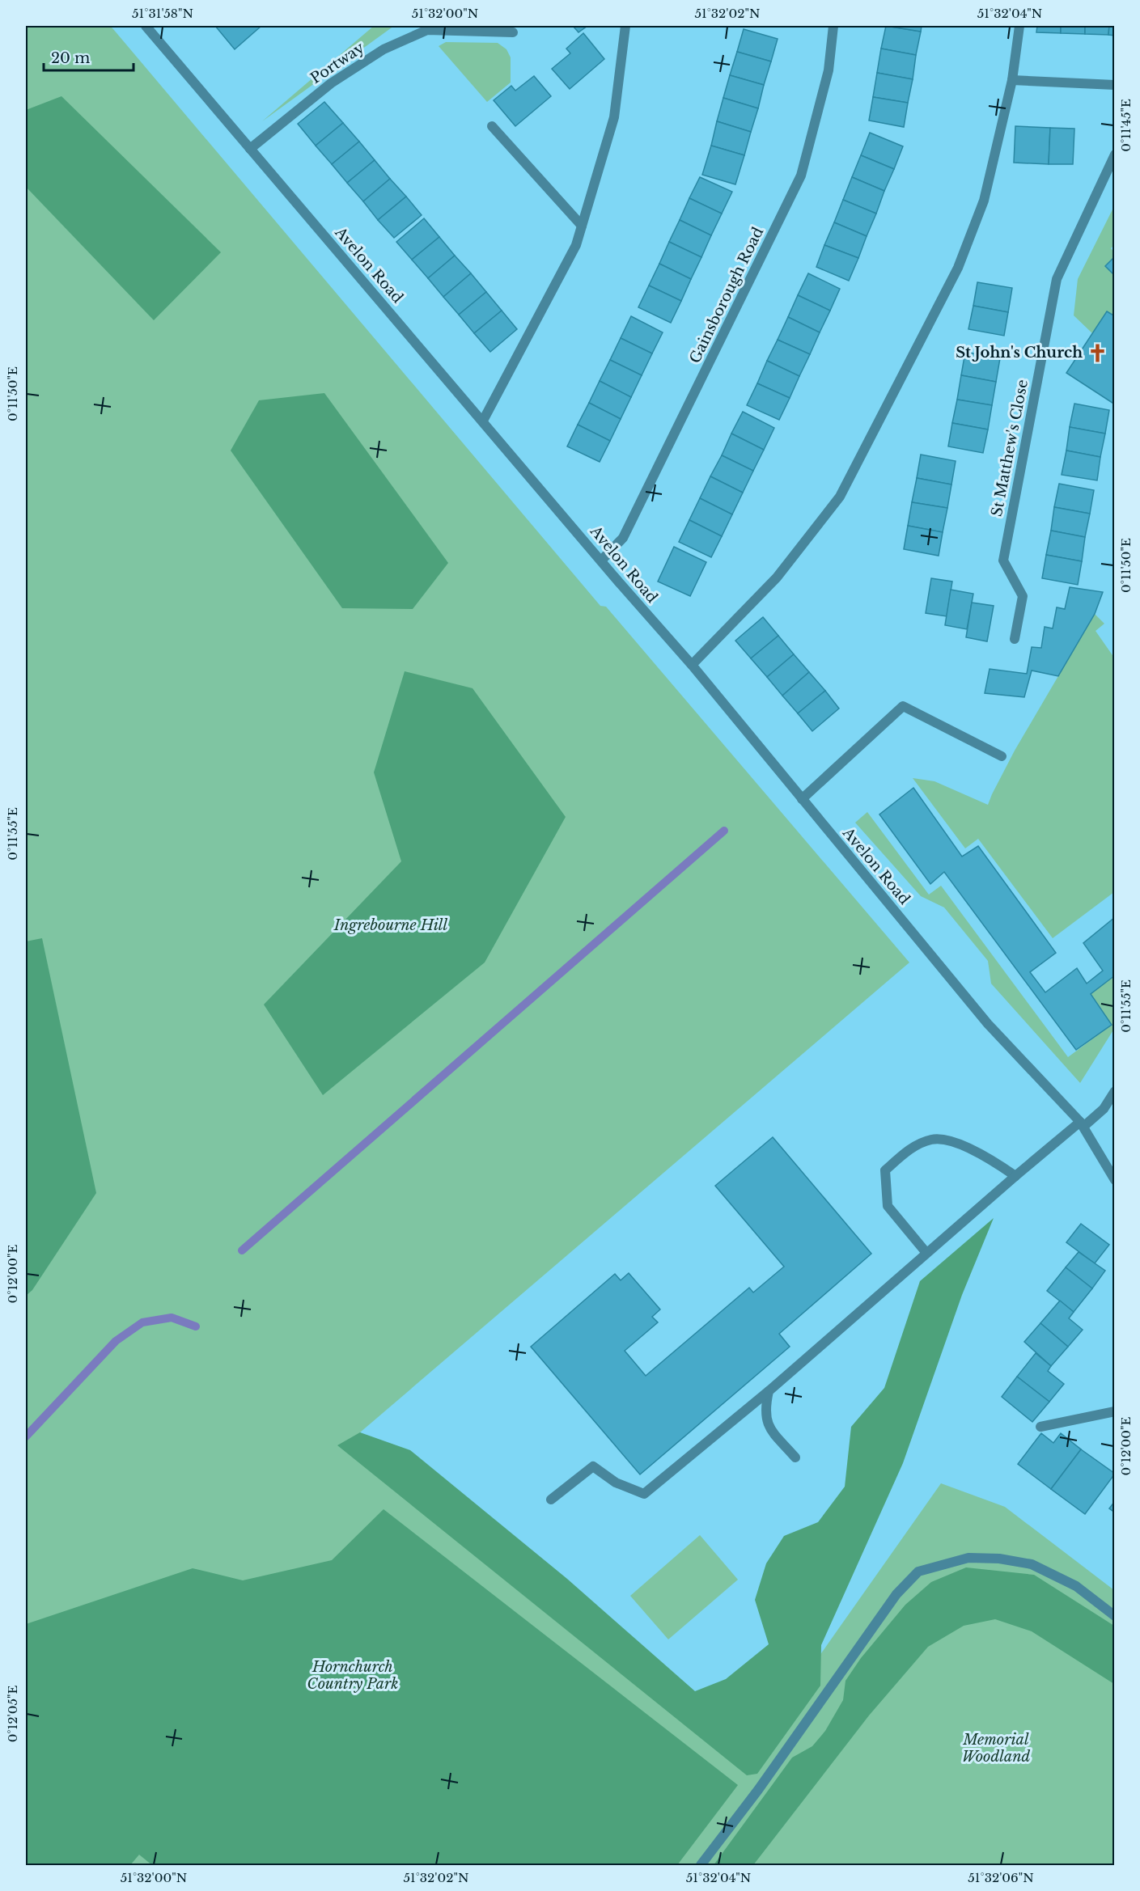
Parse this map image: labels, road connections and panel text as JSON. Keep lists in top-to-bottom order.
{
  "streets": {
    "street": [
      "Portway",
      "Avelon Road",
      "Gainsborough Road",
      "St Matthew's Close"
    ]
  },
  "crossings": [
    ["Portway", "Avelon Road"],
    ["Avelon Road", "Gainsborough Road"]
  ],
  "parks": ["Ingrebourne Hill", "Hornchurch Country Park", "Memorial Woodland"],
  "places": {
    "church": ["St John's Church"]
  },
  "scale_bar": "20 m",
  "coordinates": [
    "51°31'58\"N",
    "51°32'00\"N",
    "51°32'02\"N",
    "51°32'04\"N",
    "0°11'45\"E",
    "0°11'50\"E",
    "0°11'55\"E",
    "0°12'00\"E",
    "0°12'05\"E",
    "51°32'06\"N"
  ]
}
